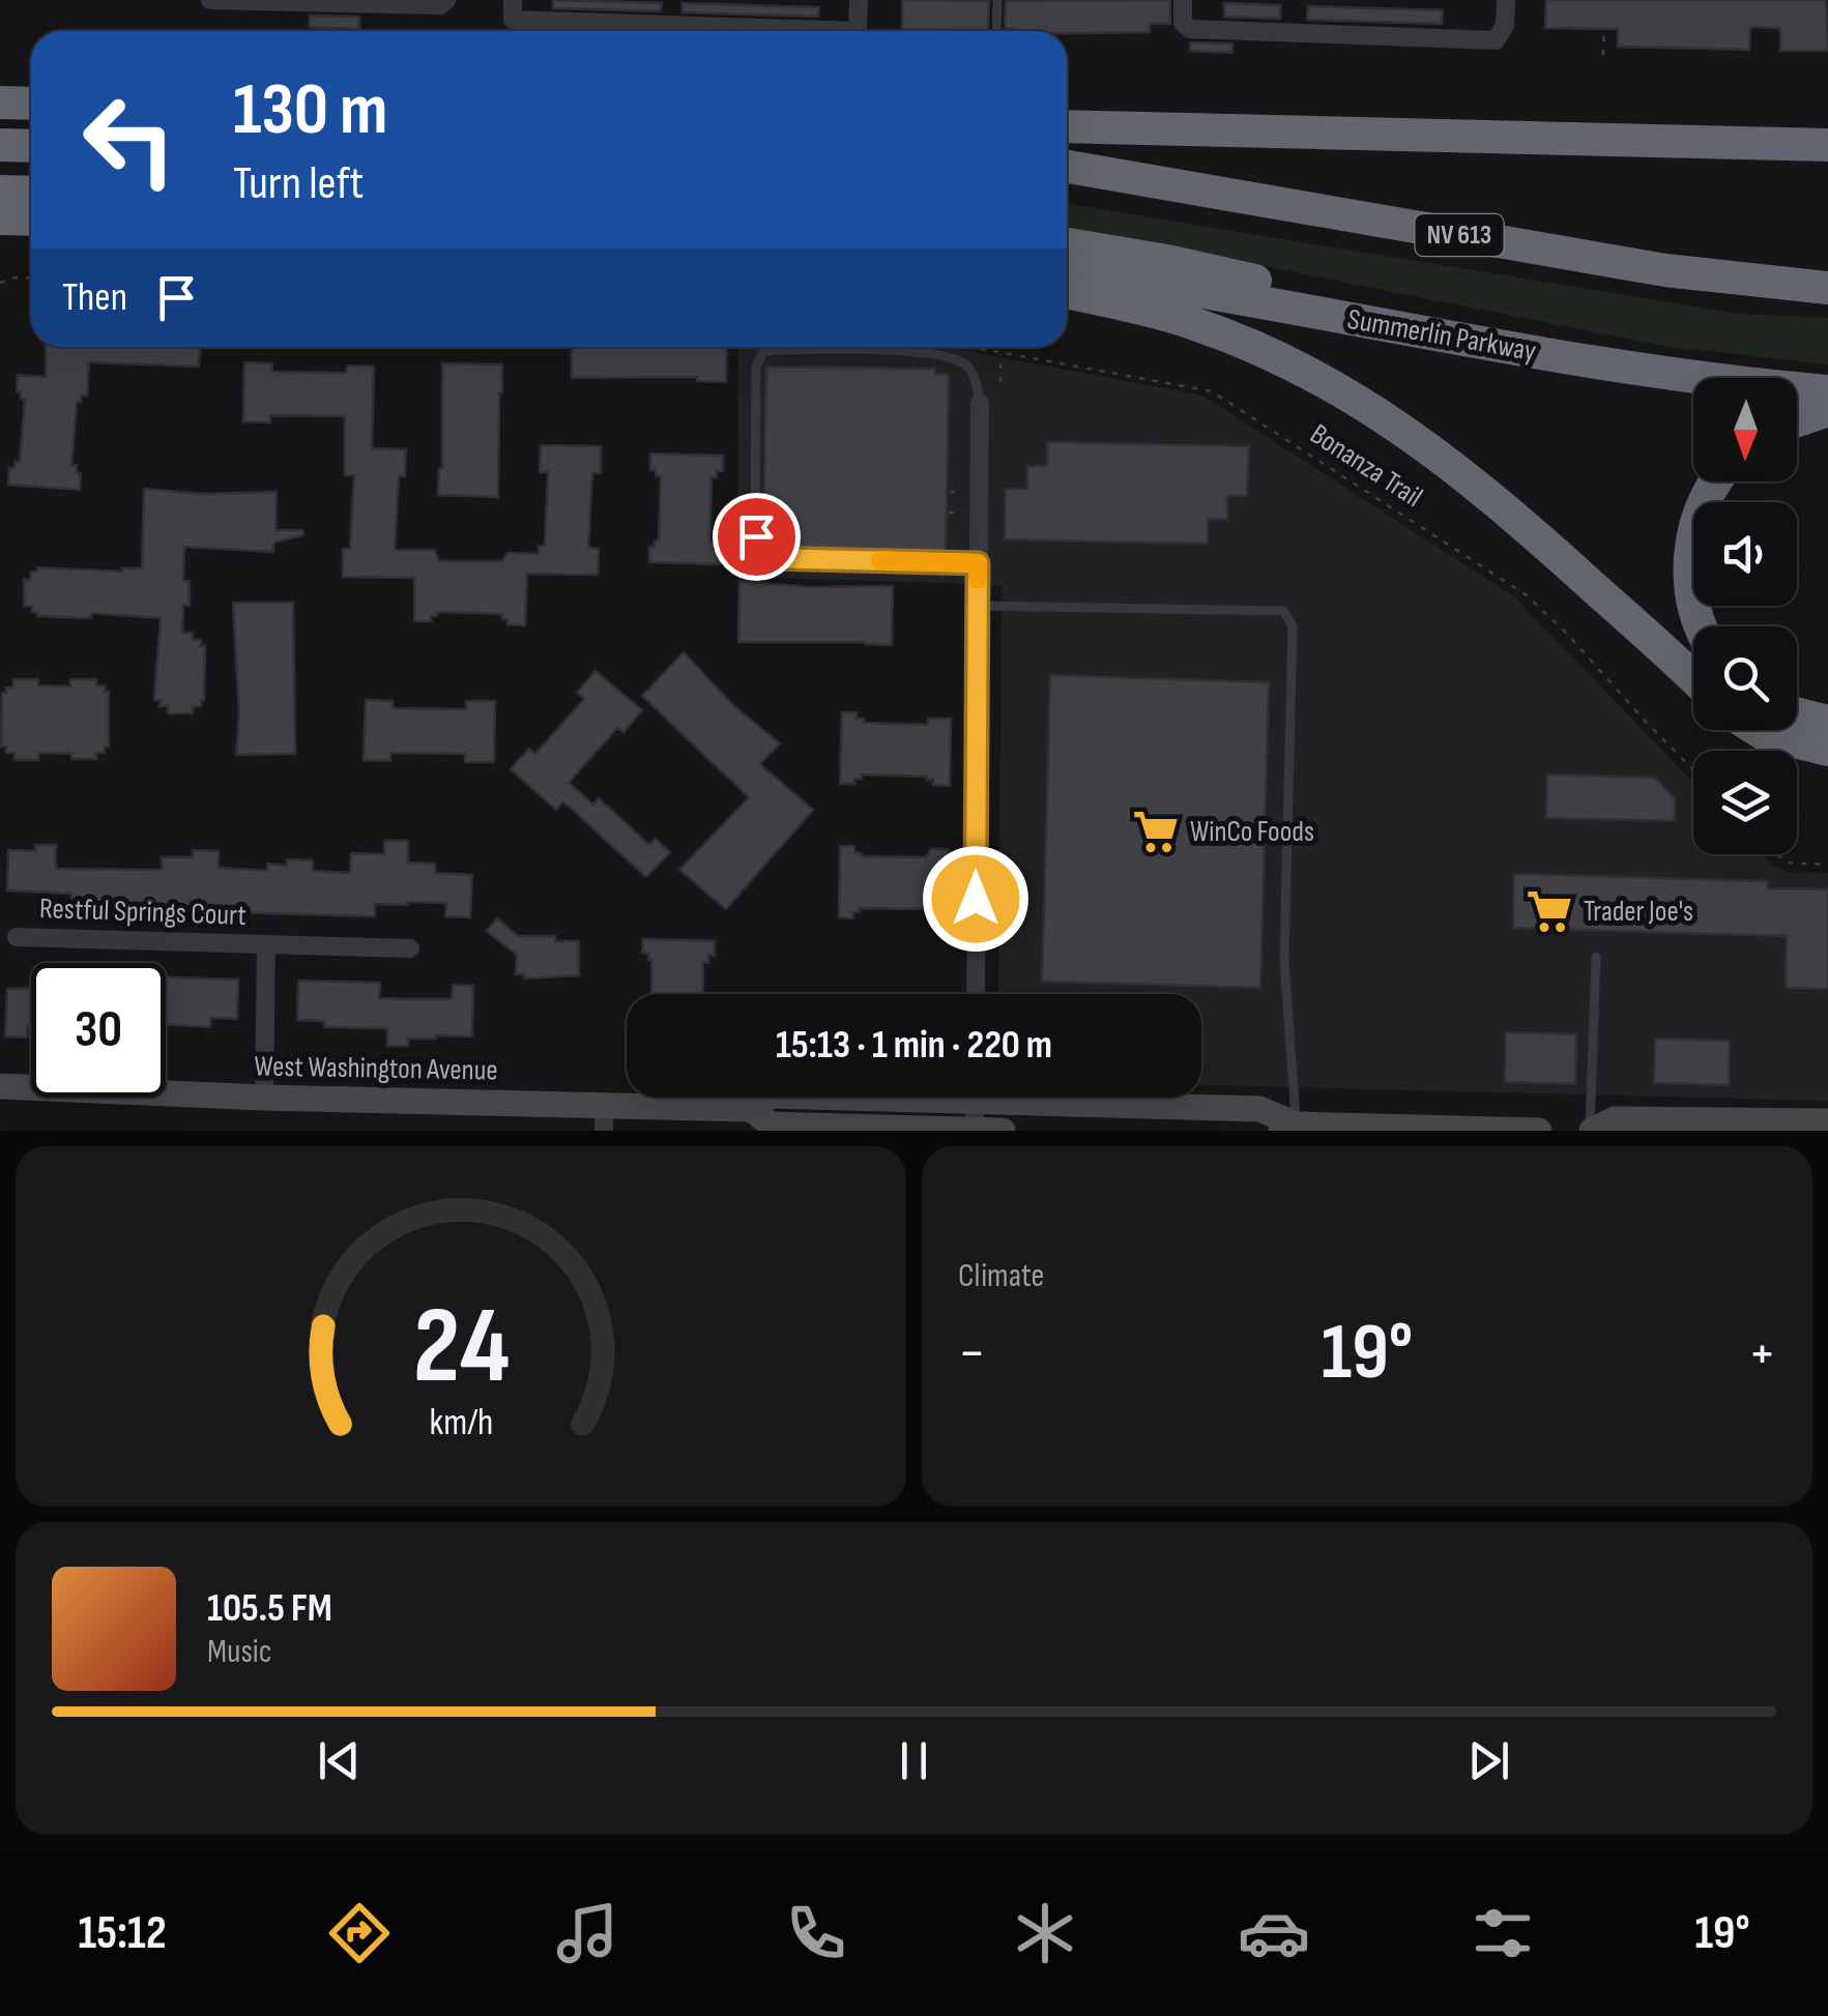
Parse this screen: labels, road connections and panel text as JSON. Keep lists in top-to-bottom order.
{
  "streets": {
    "highway": ["NV 613", "Summerlin Parkway"],
    "main road": ["West Washington Avenue"],
    "street": ["Restful Springs Court"],
    "path": ["Bonanza Trail"]
  },
  "crossings": [
    ["Restful Springs Court", "West Washington Avenue"]
  ],
  "places": {
    "supermarket": ["WinCo Foods", "Trader Joe's"]
  },
  "north": "bottom",
  "page": {
    "turn": ["130 m", "Turn left"],
    "then": "Then",
    "limit": "30",
    "trip": "15:13 · 1 min · 220 m",
    "tile": "Climate",
    "heat": ["−", "19°", "+"],
    "song": ["105.5 FM", "Music"],
    "tabs": ["15:12", "19°"],
    "gauge": ["24", "km/h"]
  }
}
